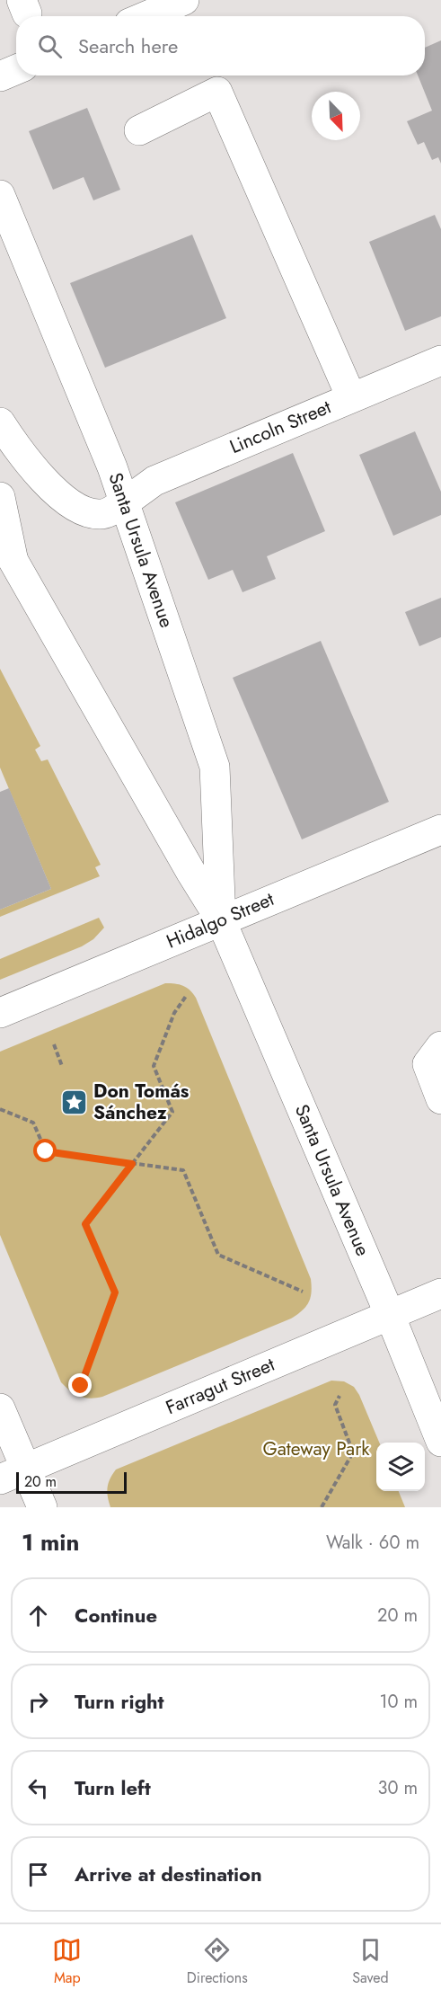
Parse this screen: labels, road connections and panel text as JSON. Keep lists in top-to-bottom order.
{
  "streets": {
    "main road": [
      "Lincoln Street",
      "Santa Ursula Avenue",
      "Hidalgo Street",
      "Farragut Street"
    ]
  },
  "crossings": [
    ["Lincoln Street", "Santa Ursula Avenue"],
    ["Santa Ursula Avenue", "Hidalgo Street"],
    ["Santa Ursula Avenue", "Farragut Street"]
  ],
  "parks": ["Gateway Park"],
  "places": {
    "place": ["Don Tomás Sánchez"]
  },
  "scale_bar": "20 m",
  "north": "bottom right",
  "page": {
    "search": "Search here",
    "scale": "20 m",
    "heading": ["1 min", "Walk · 60 m"],
    "list": [
      ["Continue", "20 m"],
      ["Turn right", "10 m"],
      ["Turn left", "30 m"],
      "Arrive at destination"
    ],
    "nav": ["Map", "Directions", "Saved"]
  }
}
